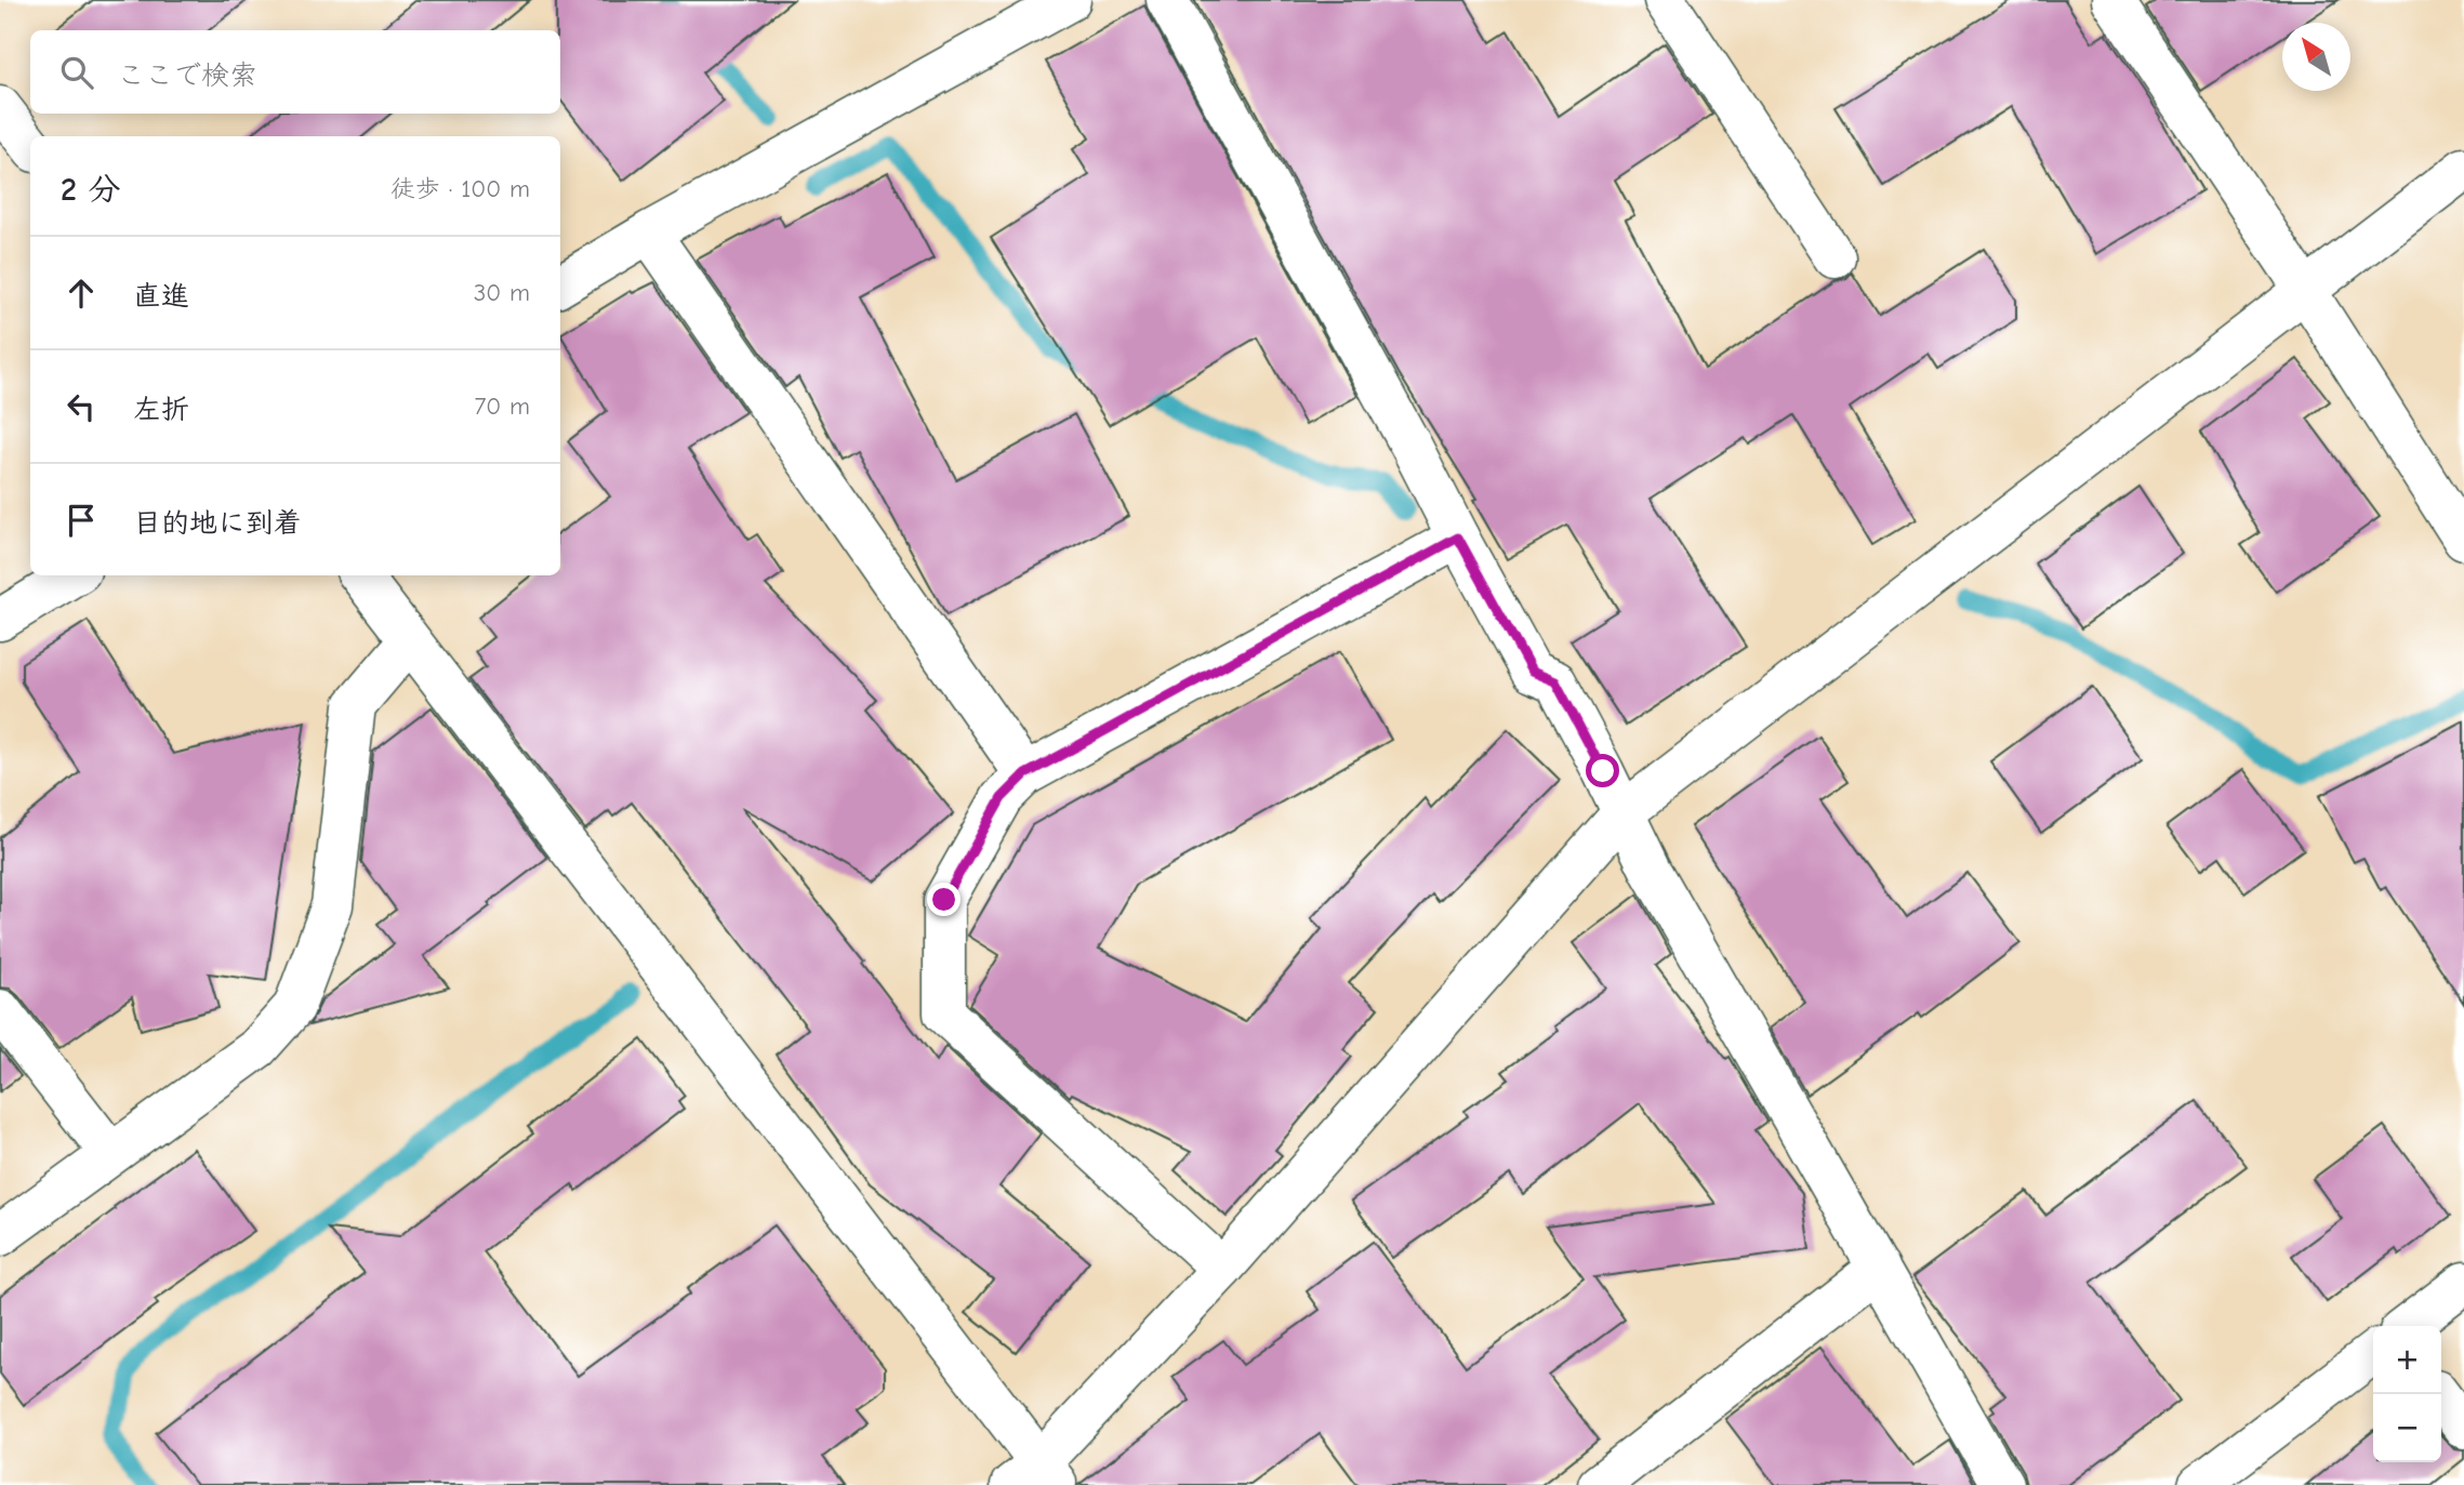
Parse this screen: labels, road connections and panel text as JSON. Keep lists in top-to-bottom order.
{
  "north": "top left",
  "page": {
    "search": "ここで検索",
    "heading": ["2 分", "徒歩 · 100 m"],
    "list": [
      ["直進", "30 m"],
      ["左折", "70 m"],
      "目的地に到着"
    ],
    "map_buttons": ["+", "−"]
  }
}
